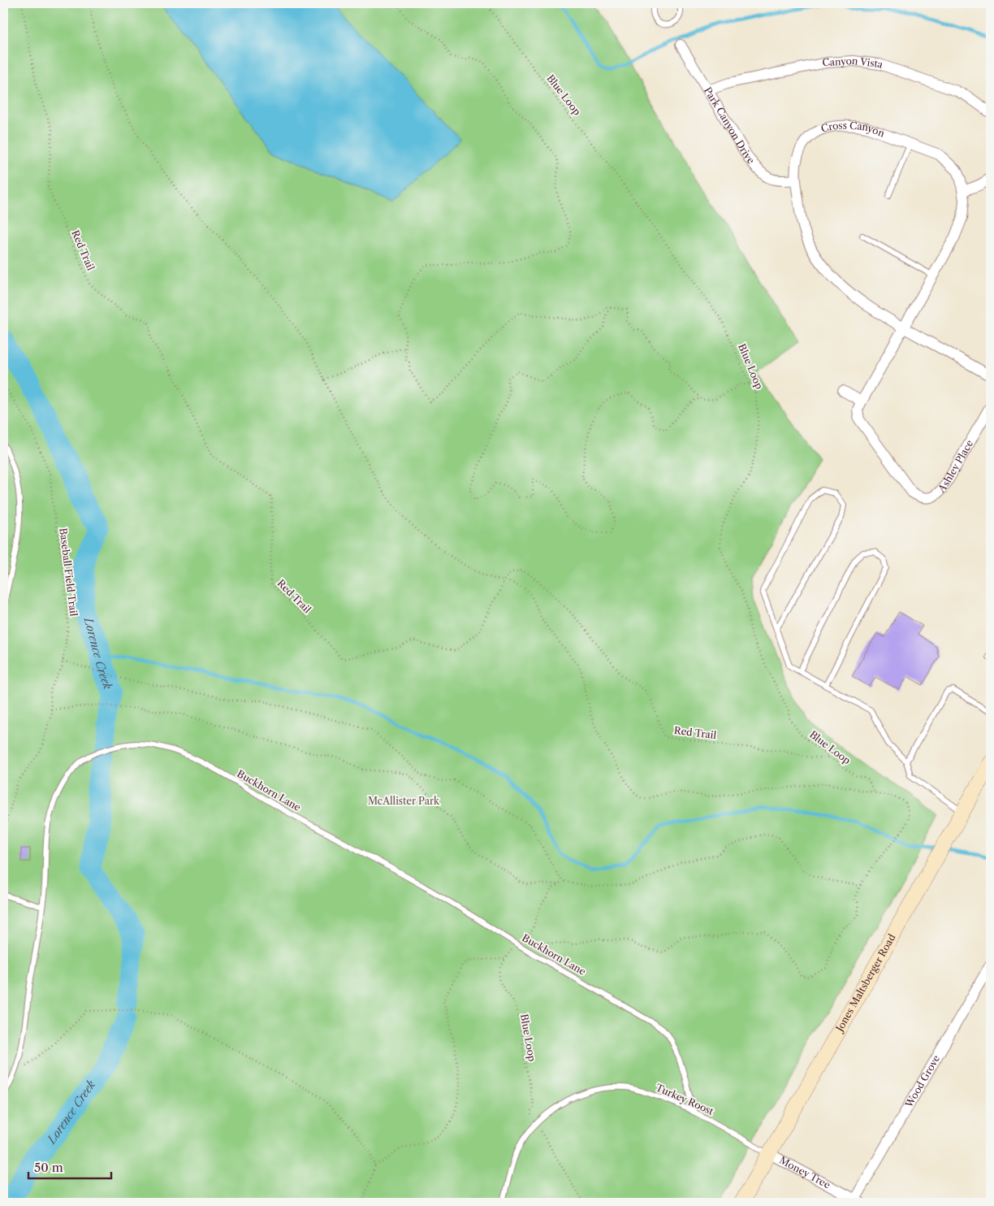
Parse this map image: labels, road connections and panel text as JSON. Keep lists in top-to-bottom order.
{
  "streets": {
    "main road": ["Jones Maltsberger Road"],
    "street": [
      "Canyon Vista",
      "Park Canyon Drive",
      "Cross Canyon",
      "Ashley Place",
      "Wood Grove",
      "Money Tree"
    ],
    "lane": ["Buckhorn Lane", "Turkey Roost"],
    "path": ["Blue Loop", "Red Trail", "Baseball Field Trail"]
  },
  "crossings": [
    ["Canyon Vista", "Park Canyon Drive"],
    ["Blue Loop", "Red Trail"],
    ["Blue Loop", "Buckhorn Lane"],
    ["Park Canyon Drive", "Cross Canyon"],
    ["Buckhorn Lane", "Turkey Roost"],
    ["Jones Maltsberger Road", "Turkey Roost"],
    ["Jones Maltsberger Road", "Money Tree"],
    ["Wood Grove", "Money Tree"],
    ["Turkey Roost", "Money Tree"]
  ],
  "water": ["Lorence Creek"],
  "parks": ["McAllister Park"],
  "scale_bar": "50 m"
}
